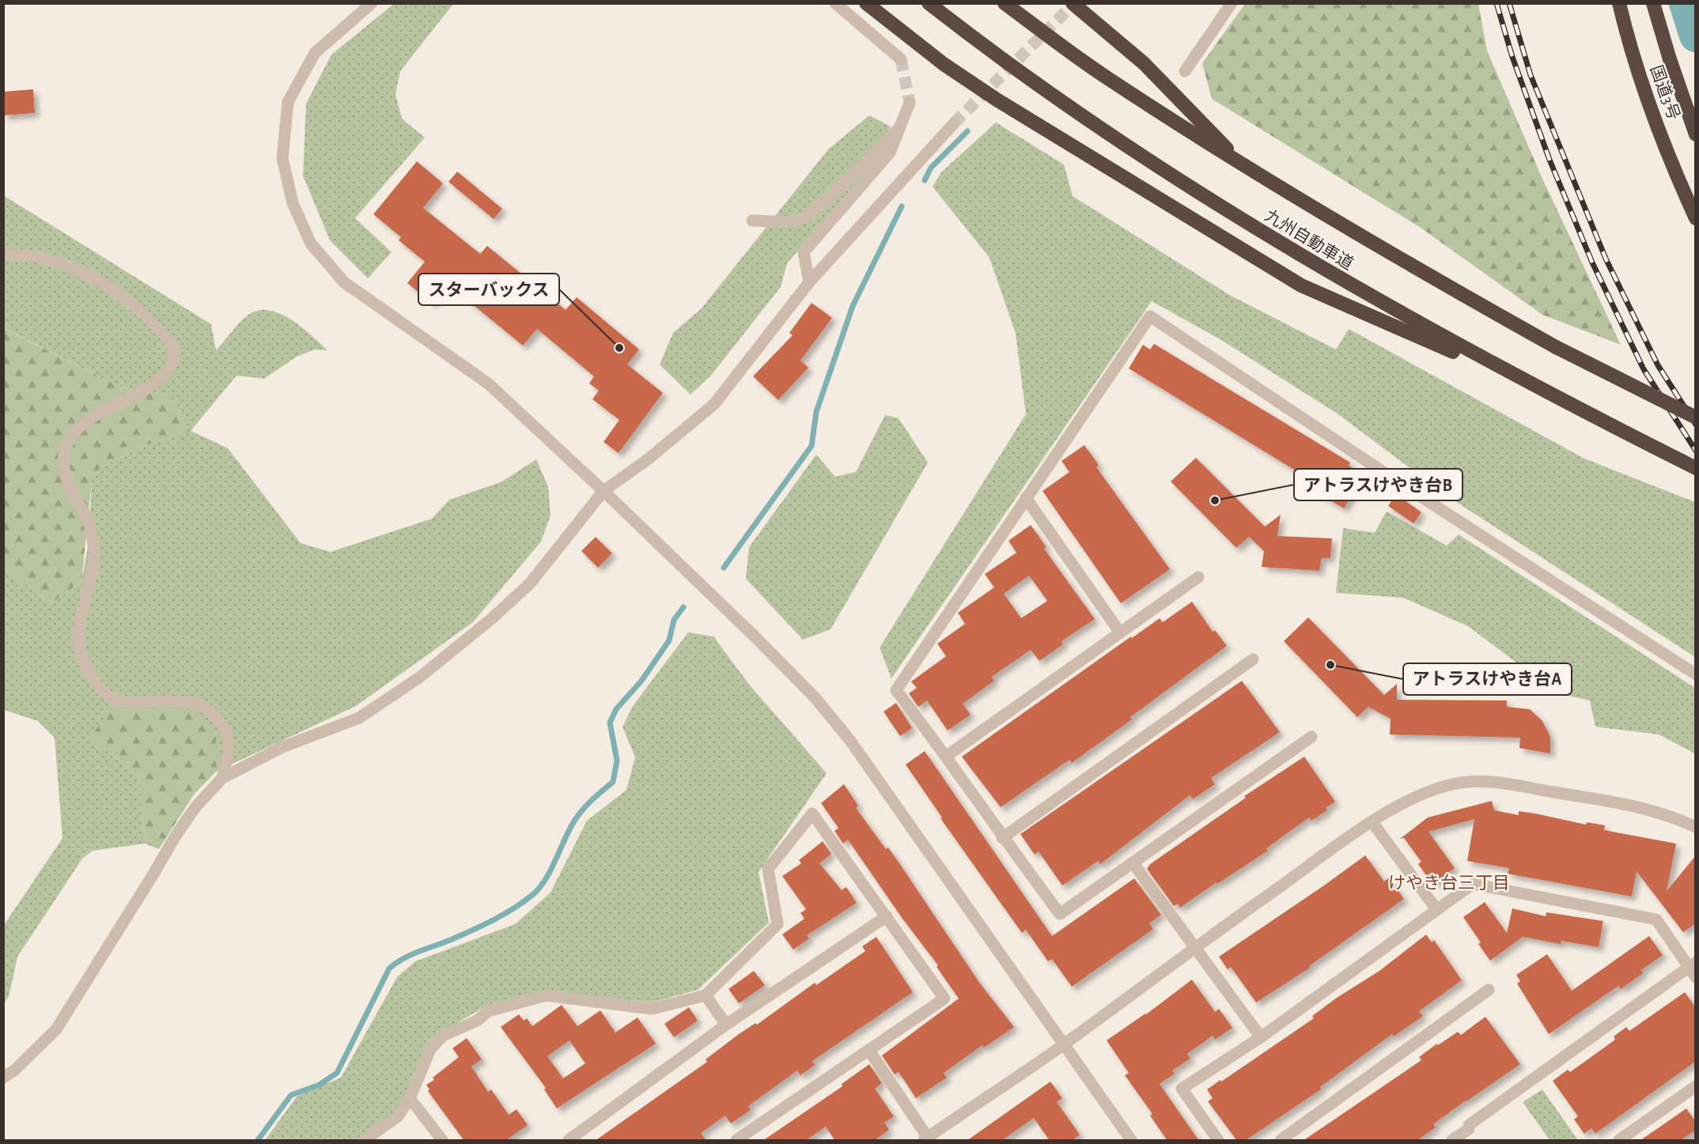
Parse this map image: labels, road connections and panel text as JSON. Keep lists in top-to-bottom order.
{
  "streets": {
    "highway": ["国道3号", "九州自動車道"]
  },
  "districts": ["けやき台三丁目"],
  "places": ["スターバックス", "アトラスけやき台B", "アトラスけやき台A"]
}
